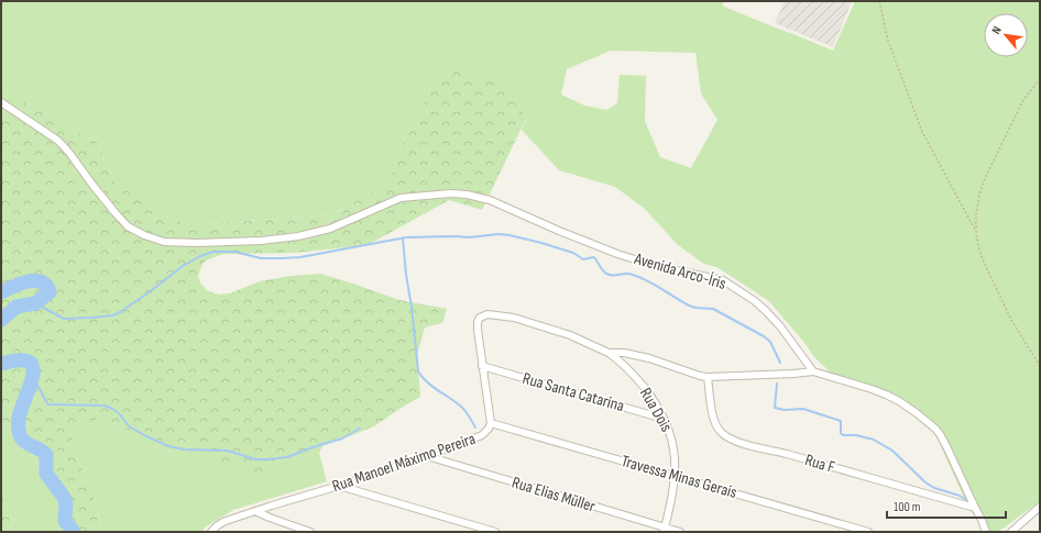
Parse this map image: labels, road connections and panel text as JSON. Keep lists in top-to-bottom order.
{
  "streets": {
    "street": [
      "Avenida Arco-Íris",
      "Rua Santa Catarina",
      "Rua Dois",
      "Rua Manoel Máximo Pereira",
      "Rua F",
      "Travessa Minas Gerais",
      "Rua Elias Müller"
    ]
  },
  "crossings": [
    ["Avenida Arco-Íris", "Rua Manoel Máximo Pereira"],
    ["Rua Santa Catarina", "Rua Dois"],
    ["Rua Santa Catarina", "Rua Manoel Máximo Pereira"],
    ["Rua Dois", "Rua Manoel Máximo Pereira"],
    ["Rua Dois", "Travessa Minas Gerais"],
    ["Rua Dois", "Rua Elias Müller"],
    ["Rua Manoel Máximo Pereira", "Rua F"],
    ["Rua Manoel Máximo Pereira", "Travessa Minas Gerais"],
    ["Rua Manoel Máximo Pereira", "Rua Elias Müller"]
  ],
  "scale_bar": "100 m",
  "north": "top left"
}
